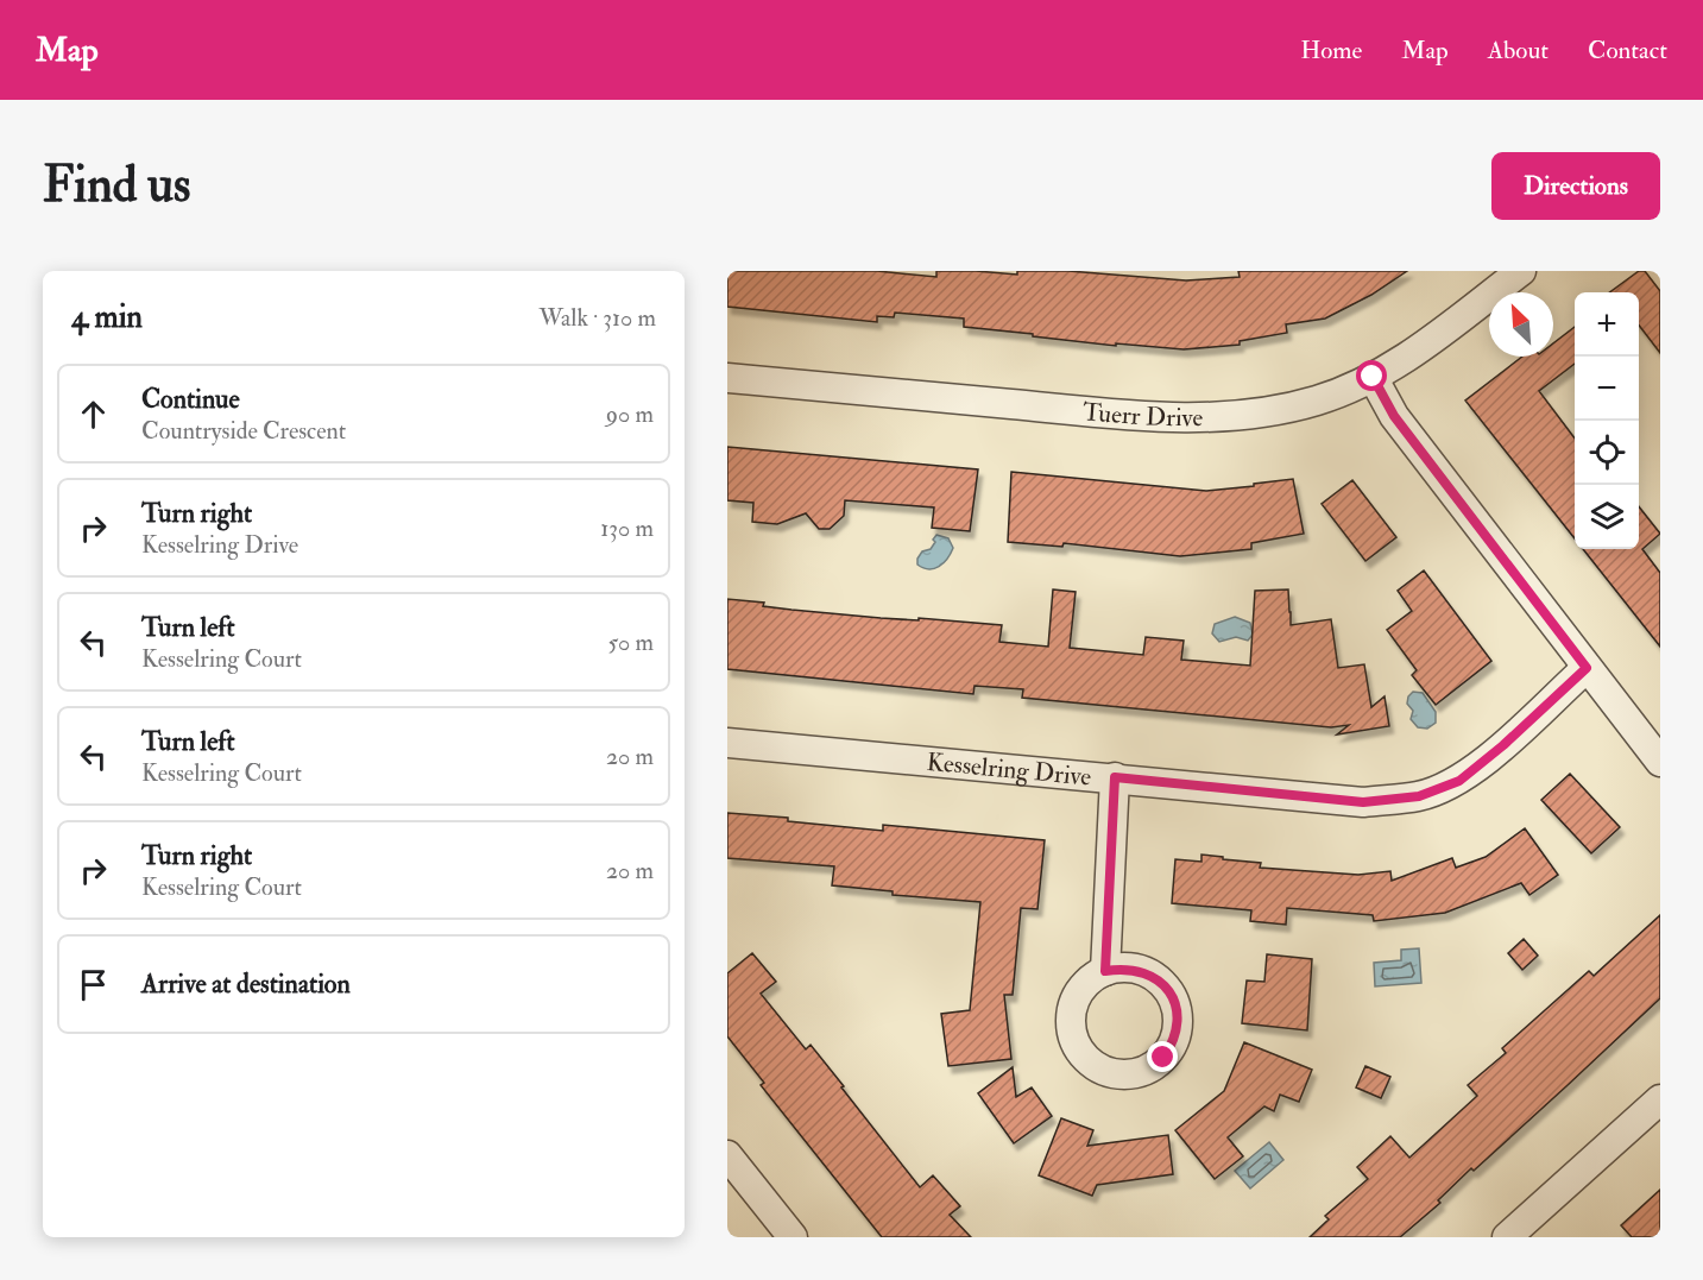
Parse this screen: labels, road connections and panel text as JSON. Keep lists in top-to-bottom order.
{
  "streets": {
    "street": ["Tuerr Drive", "Kesselring Drive"]
  },
  "north": "top left",
  "page": {
    "header": "Map",
    "nav": [
      "Home",
      "Map",
      "About",
      "Contact"
    ],
    "buttons": "Directions",
    "title": "Find us",
    "heading": ["4 min", "Walk · 310 m"],
    "map_buttons": ["+", "−"],
    "list": [
      ["Continue", "Countryside Crescent", "90 m"],
      ["Turn right", "Kesselring Drive", "130 m"],
      ["Turn left", "Kesselring Court", "50 m"],
      ["Turn left", "Kesselring Court", "20 m"],
      ["Turn right", "Kesselring Court", "20 m"],
      "Arrive at destination"
    ]
  }
}
